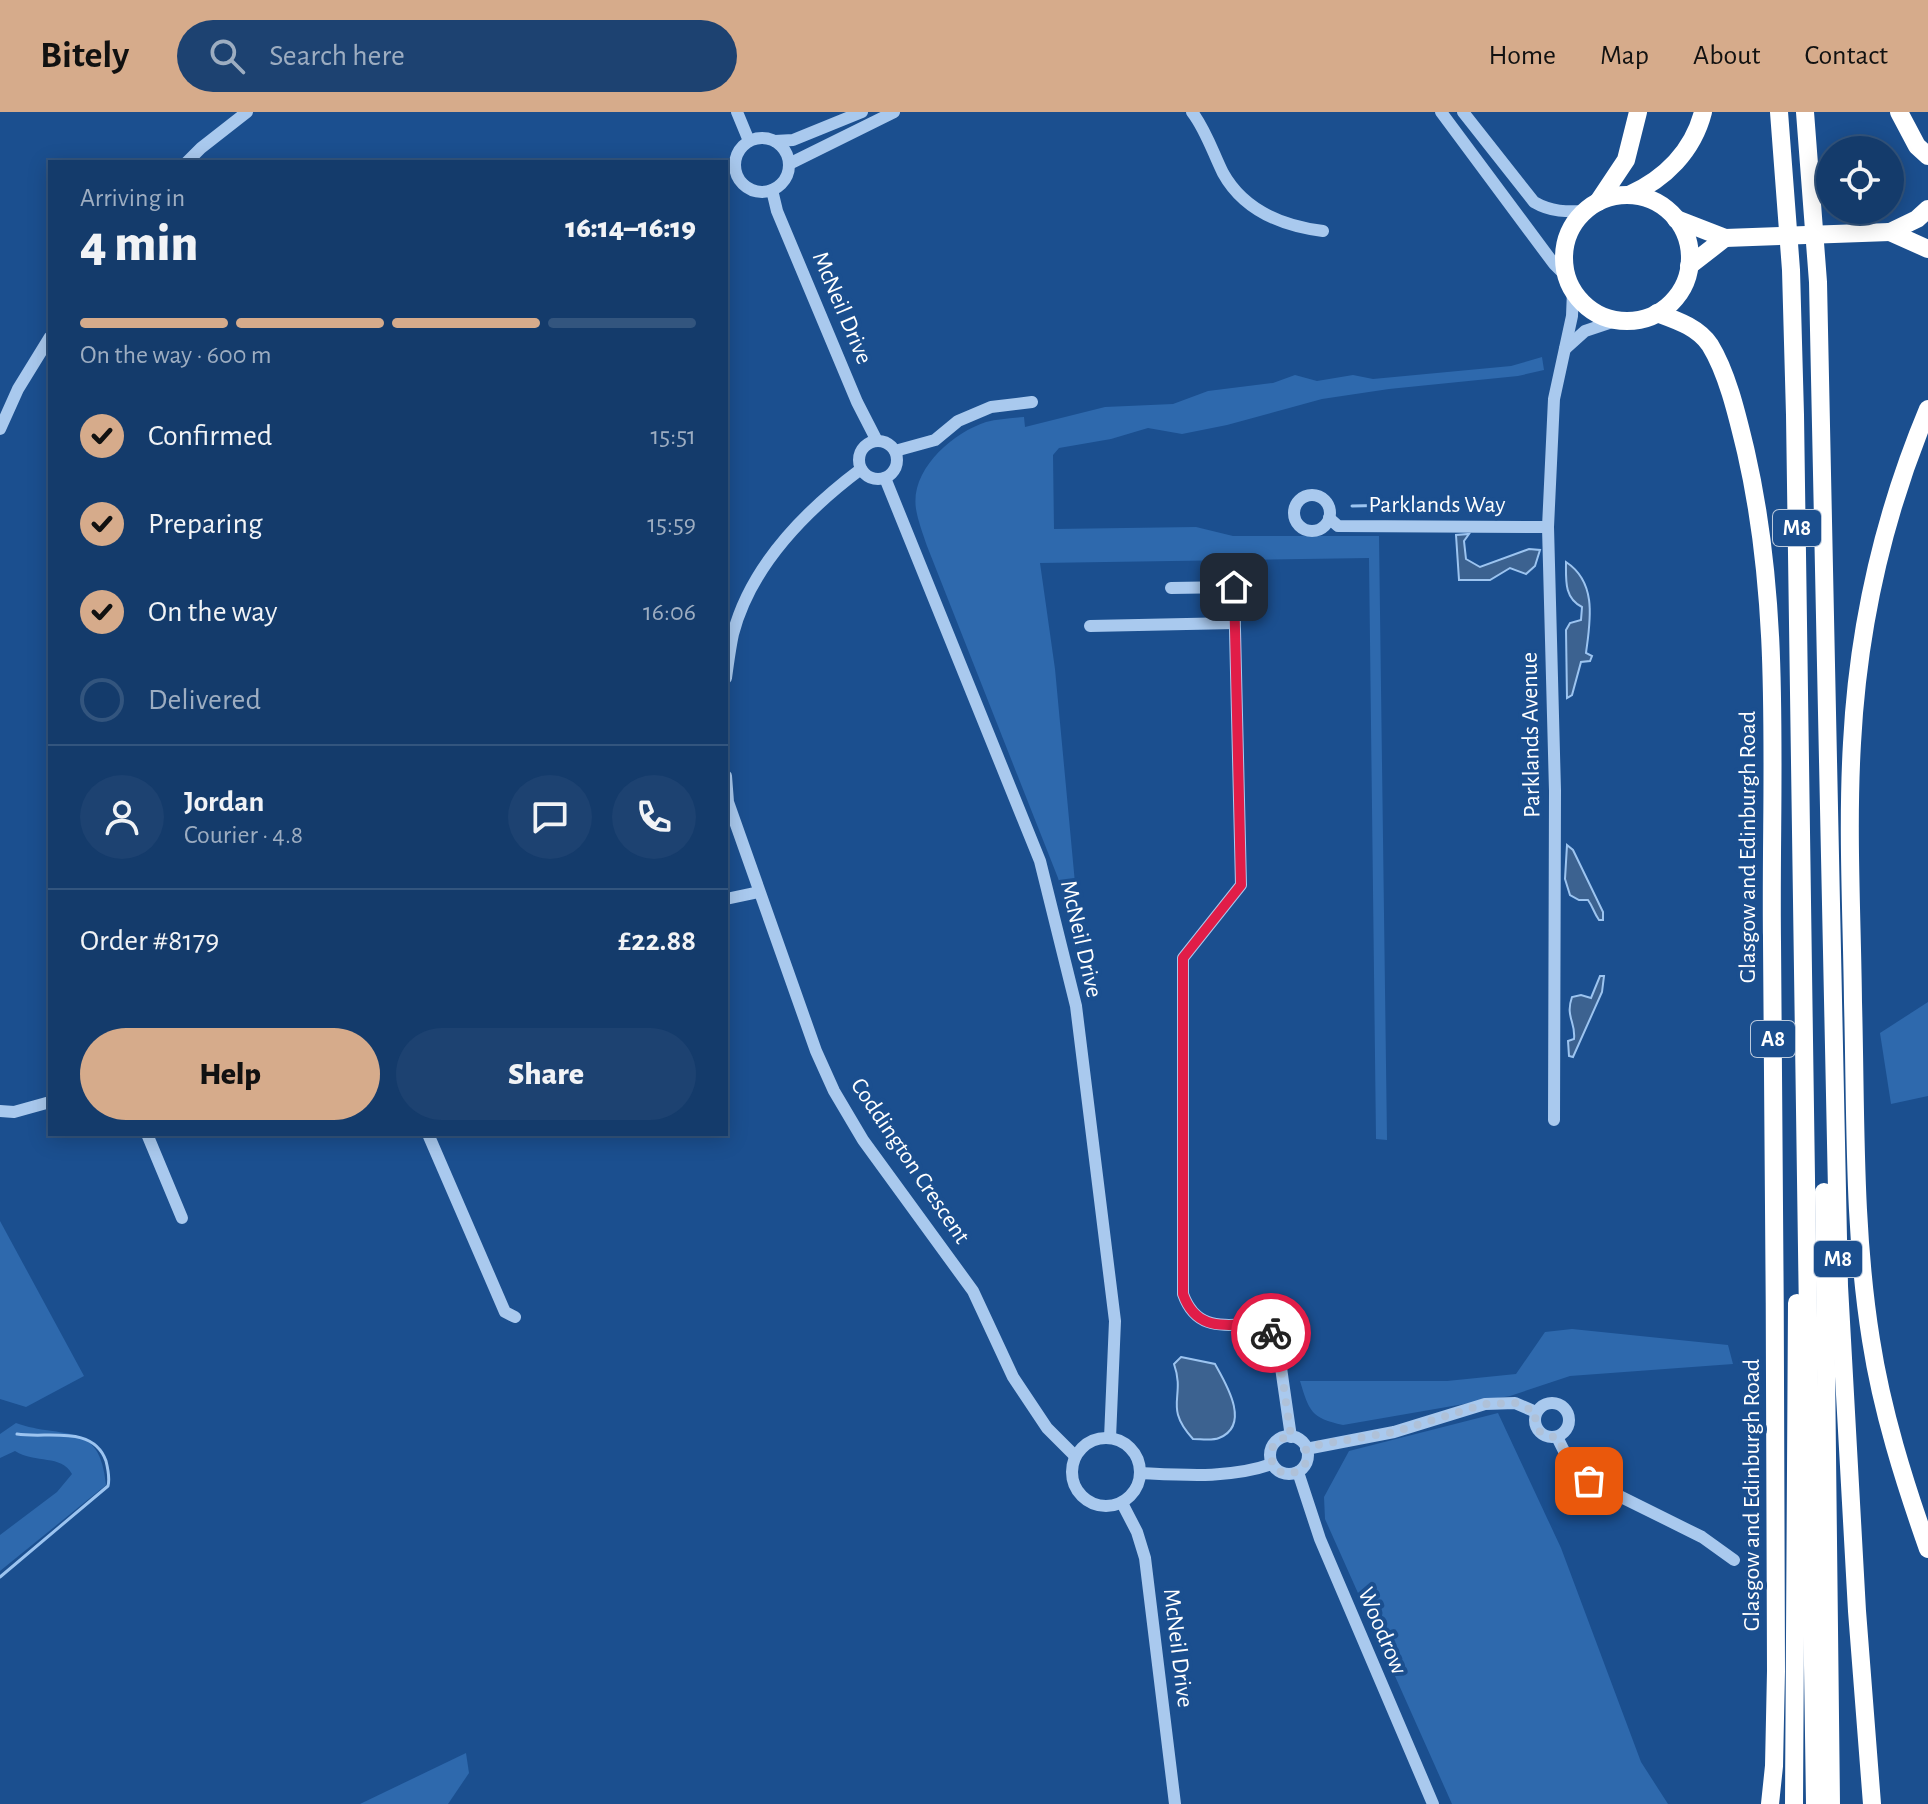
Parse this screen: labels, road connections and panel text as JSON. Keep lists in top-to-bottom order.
{
  "streets": {
    "highway": ["M8", "Glasgow and Edinburgh Road", "A8"],
    "street": [
      "McNeil Drive",
      "Parklands Way",
      "Parklands Avenue",
      "Coddington Crescent",
      "Woodrow"
    ]
  },
  "crossings": [
    ["McNeil Drive", "Coddington Crescent"],
    ["Parklands Way", "Parklands Avenue"],
    ["Parklands Avenue", "Glasgow and Edinburgh Road"]
  ],
  "page": {
    "header": "Bitely",
    "search": "Search here",
    "nav": [
      "Home",
      "Map",
      "About",
      "Contact"
    ],
    "heading": ["4 min", "Arriving in", "16:14–16:19"],
    "panel": [
      "Jordan",
      "Courier · 4.8",
      "Order #8179",
      "£22.88"
    ],
    "bar": "On the way · 600 m",
    "list": [
      ["Confirmed", "15:51"],
      ["Preparing", "15:59"],
      ["On the way", "16:06"],
      "Delivered"
    ],
    "buttons": ["Help", "Share"]
  }
}
